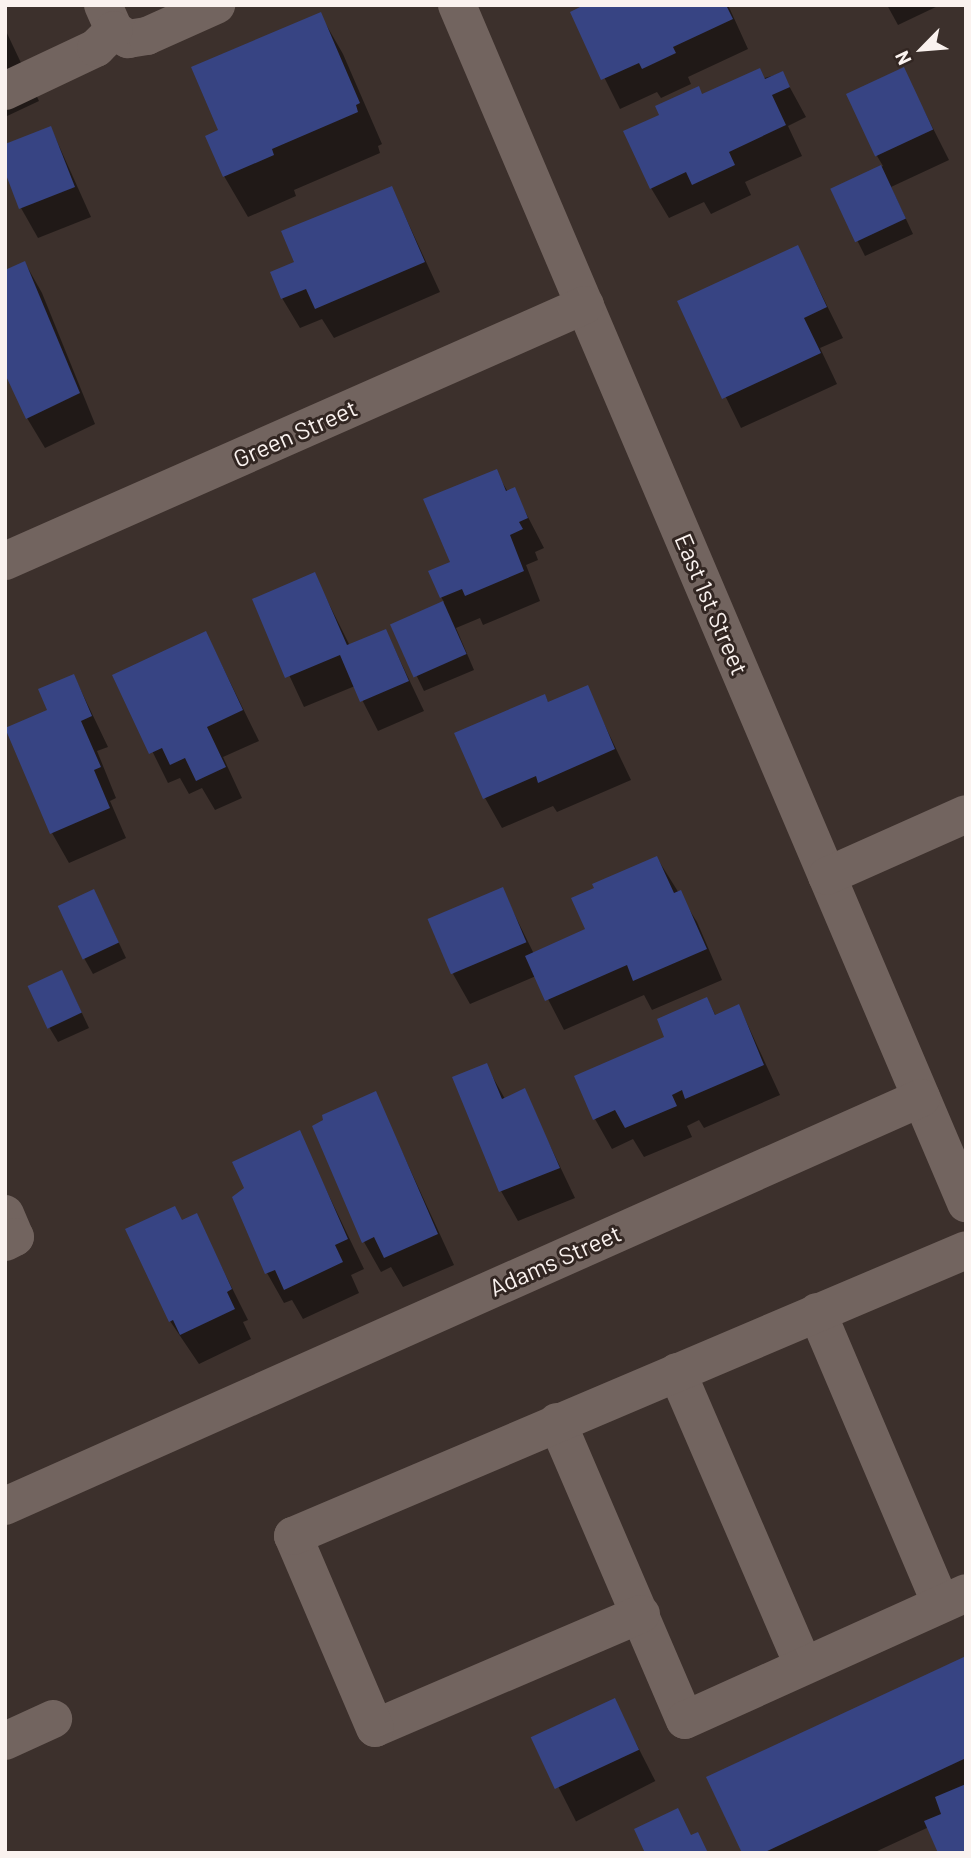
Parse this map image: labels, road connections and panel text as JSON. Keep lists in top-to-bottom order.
{
  "streets": {
    "street": ["Green Street", "East 1st Street", "Adams Street"]
  },
  "crossings": [
    ["Green Street", "East 1st Street"],
    ["East 1st Street", "Adams Street"]
  ],
  "north": "bottom left"
}
